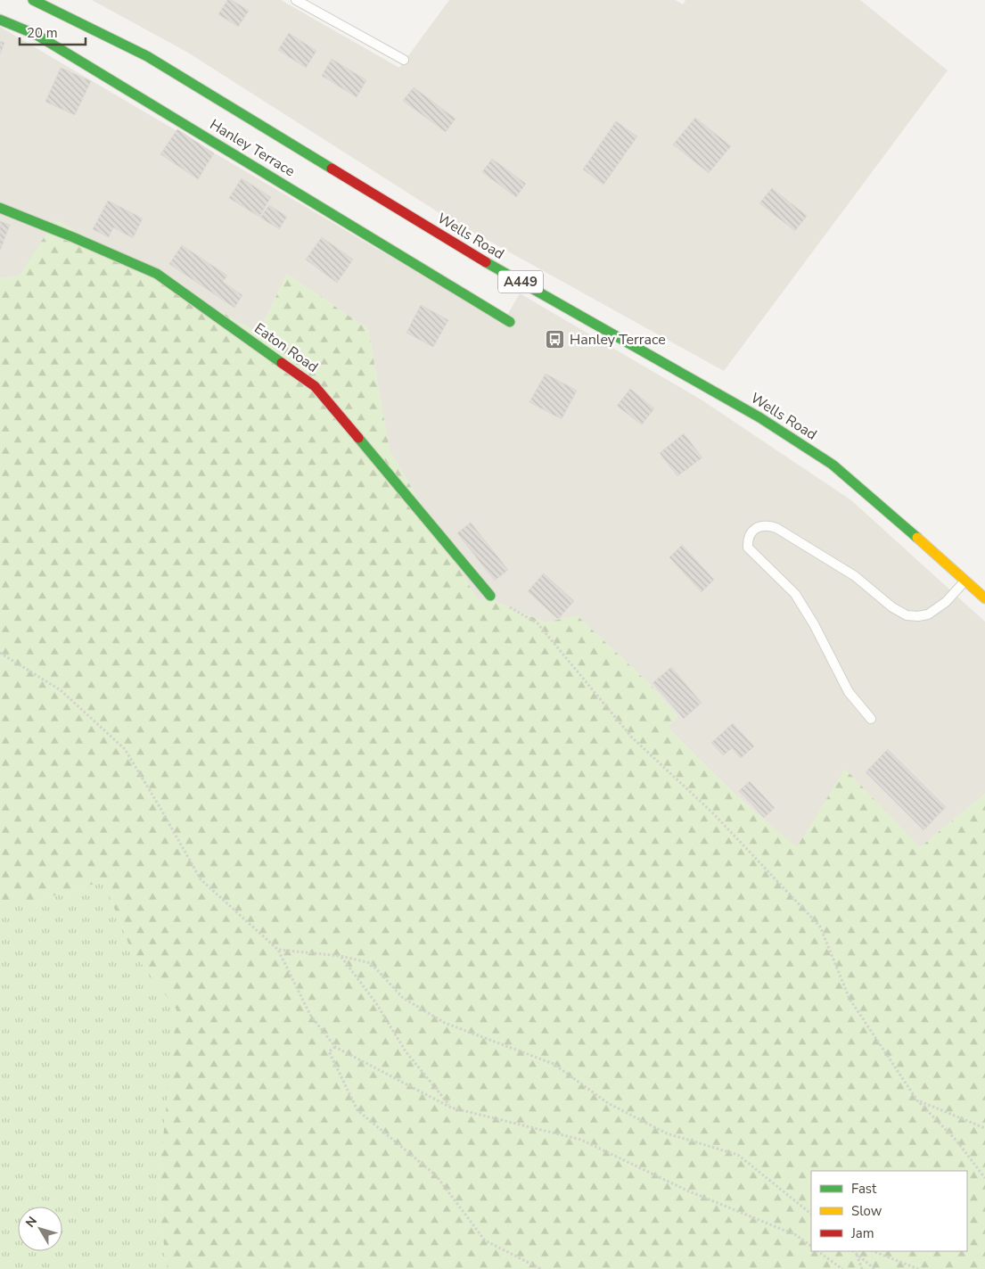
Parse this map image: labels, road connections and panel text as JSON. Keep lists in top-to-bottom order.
{
  "streets": {
    "main road": [
      "Hanley Terrace",
      "Wells Road",
      "A449",
      "Eaton Road"
    ]
  },
  "places": {
    "bus stop": ["Hanley Terrace"]
  },
  "legend": ["Fast", "Slow", "Jam"],
  "scale_bar": "20 m",
  "north": "top left"
}
